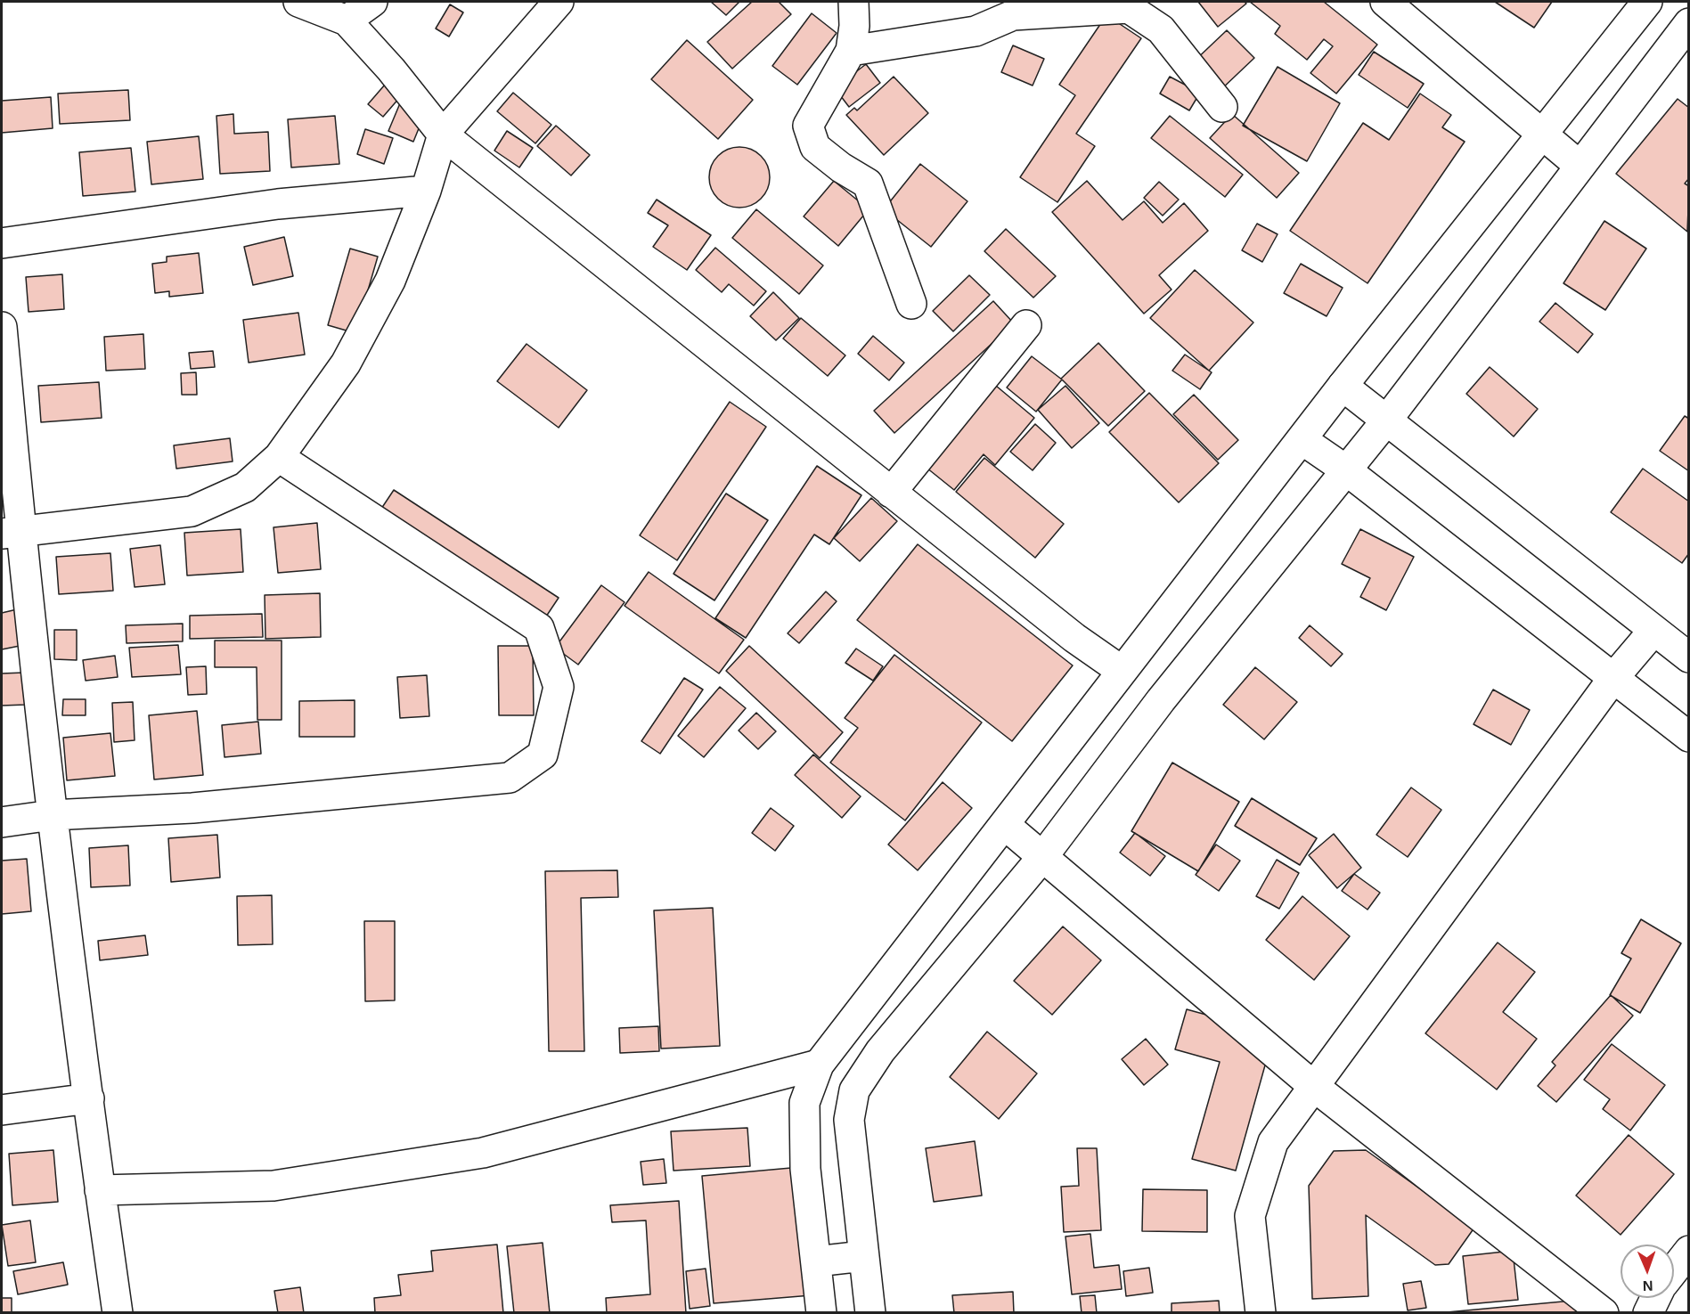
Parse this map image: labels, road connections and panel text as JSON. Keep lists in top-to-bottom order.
{
  "north": "bottom"
}
